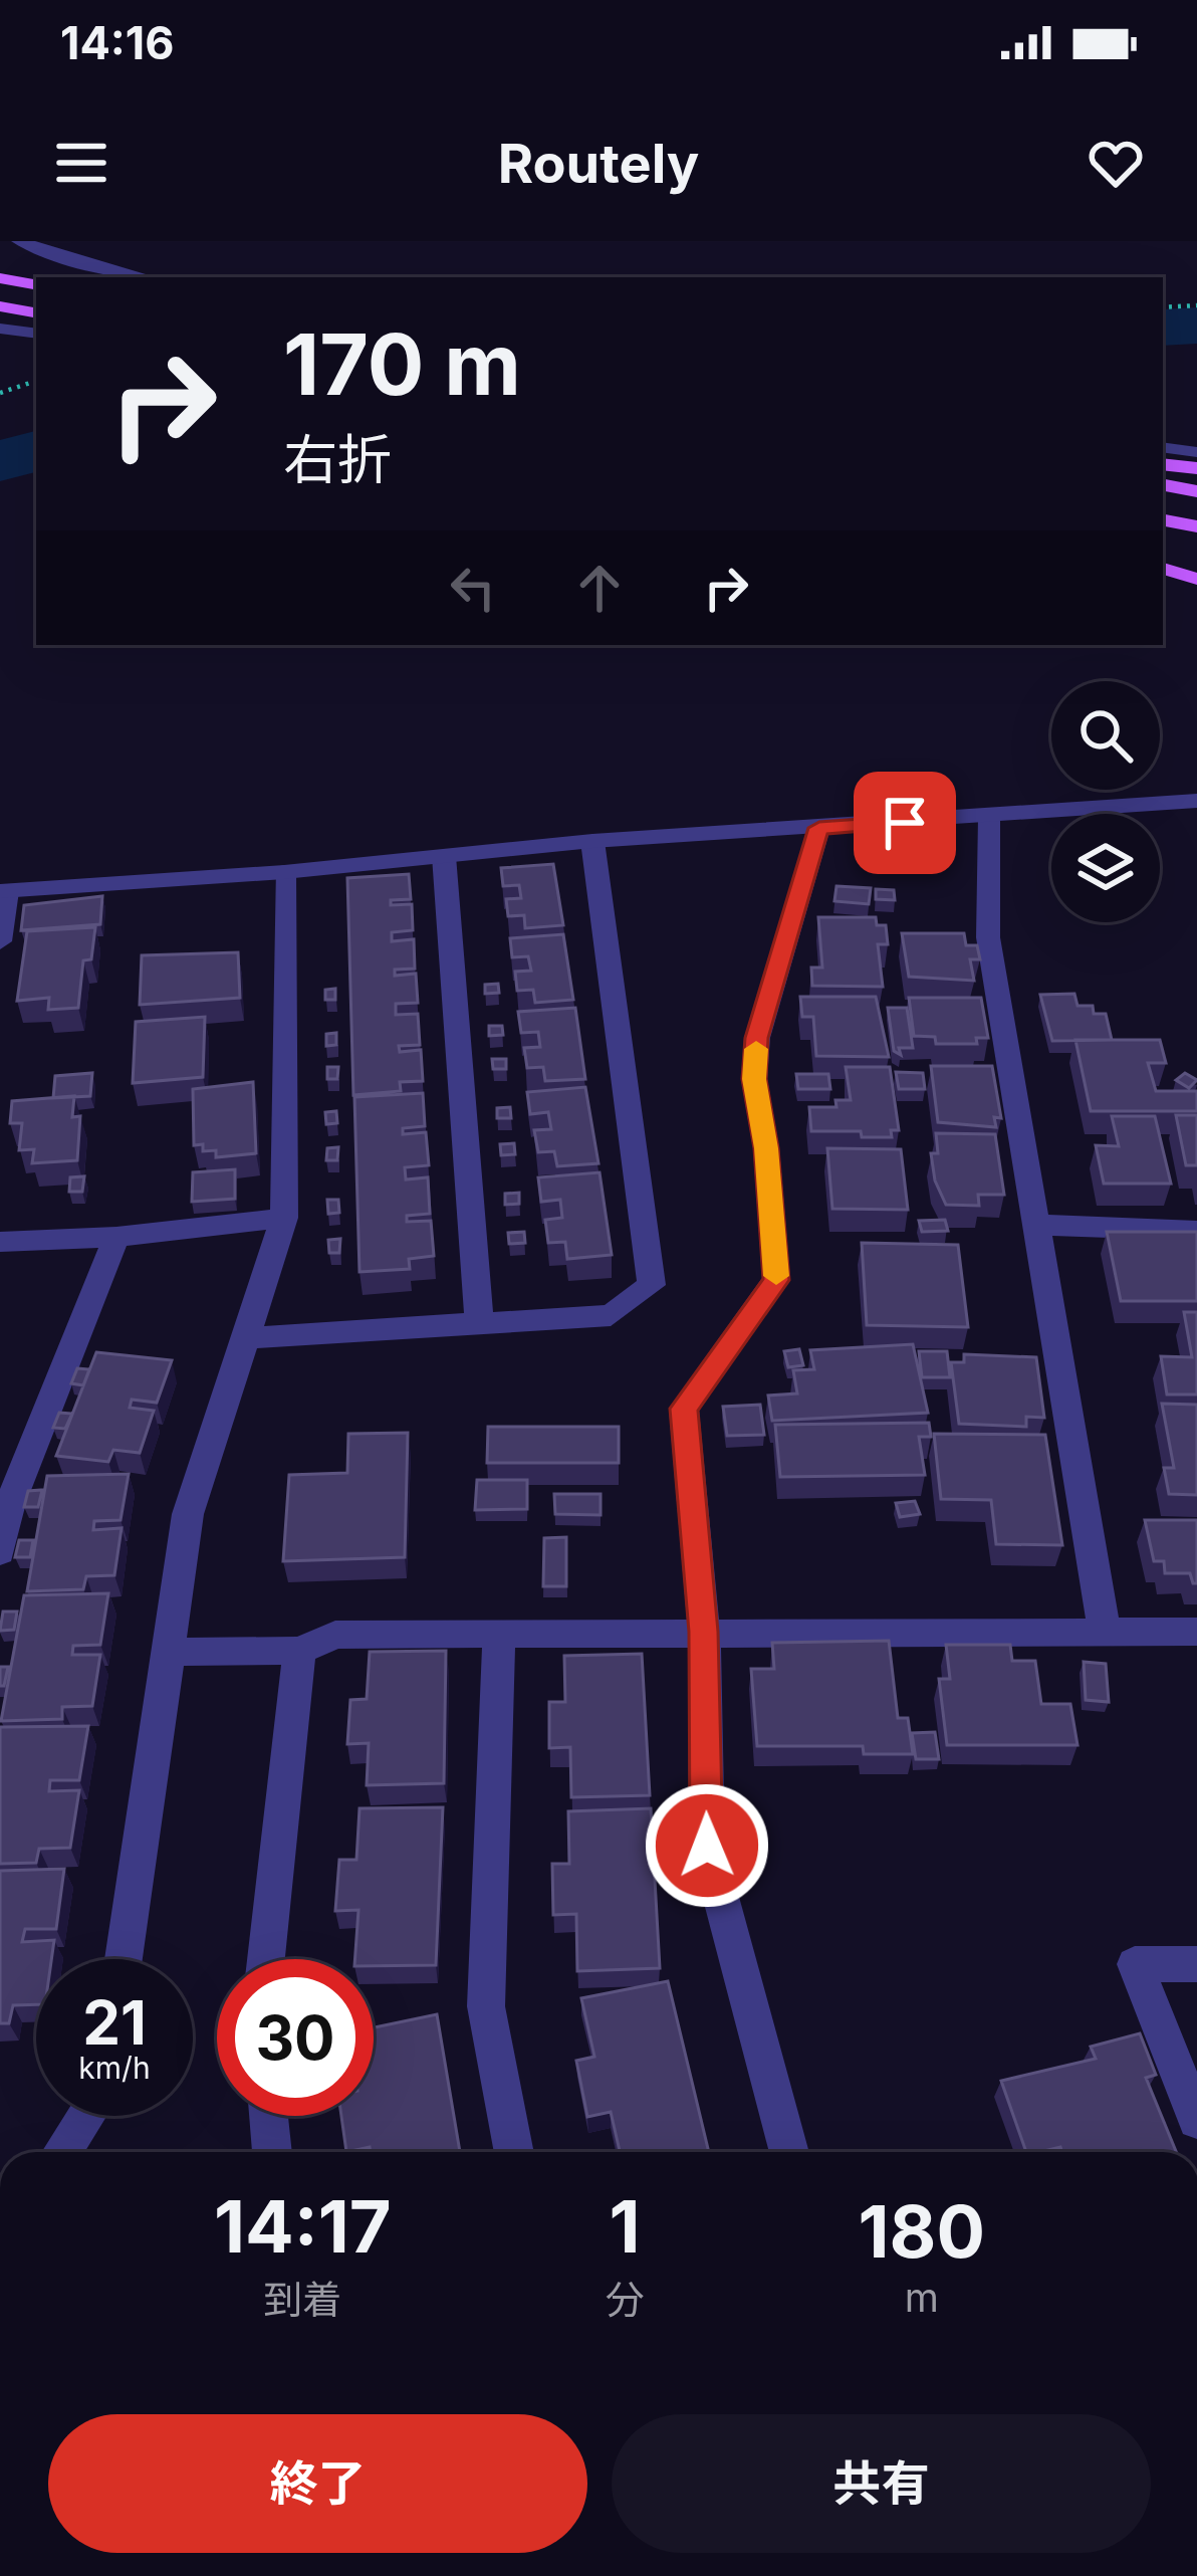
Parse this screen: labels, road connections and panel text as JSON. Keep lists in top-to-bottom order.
{
  "page": {
    "status": "14:16",
    "header": "Routely",
    "turn": ["170 m", "右折"],
    "speed": "21 km/h",
    "limit": "30",
    "eta": [
      "14:17",
      "到着",
      "1",
      "分",
      "180",
      "m"
    ],
    "buttons": ["終了", "共有"]
  }
}
